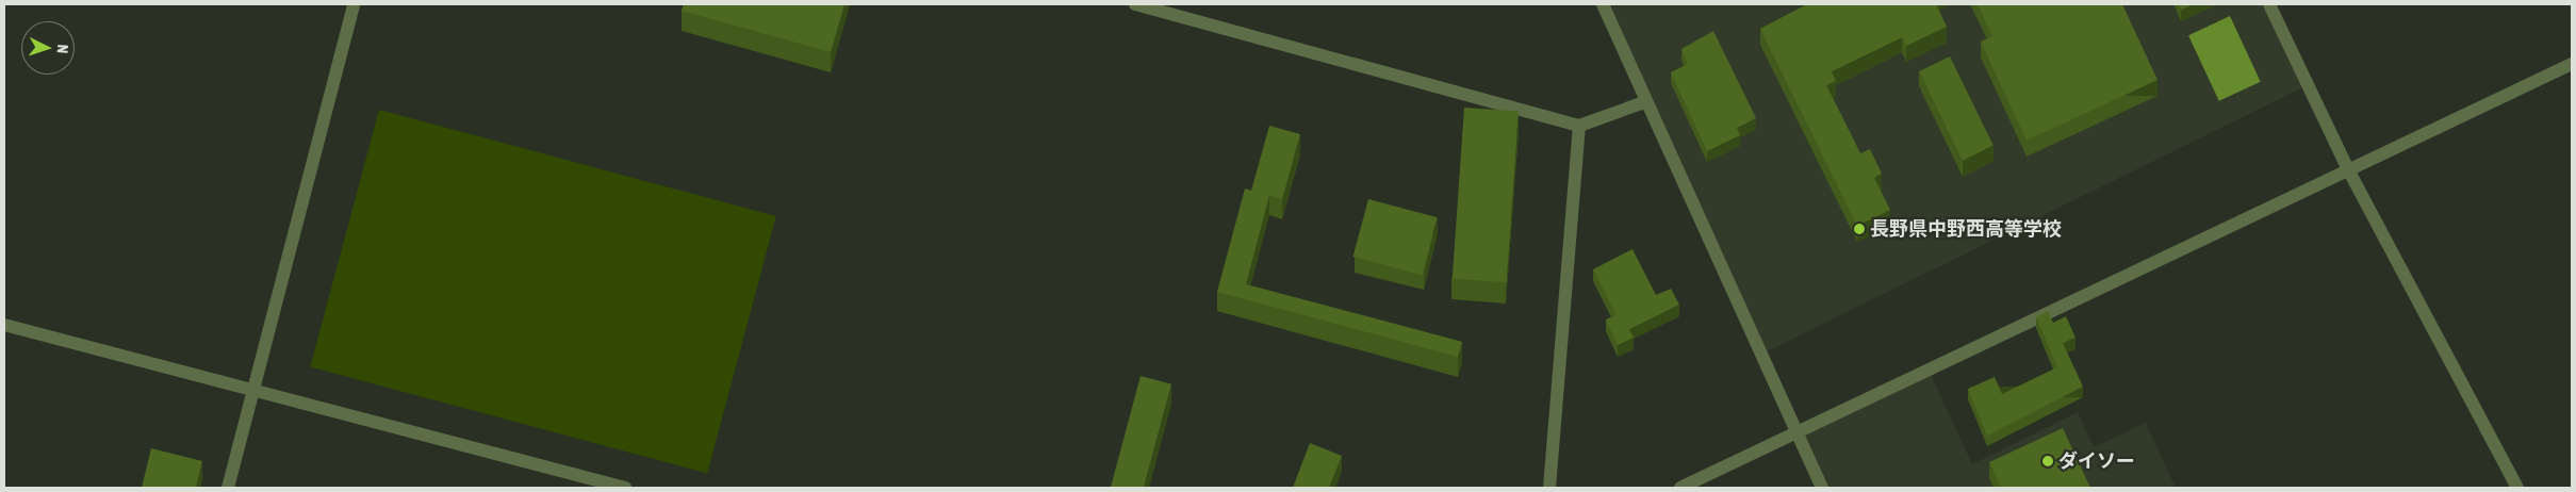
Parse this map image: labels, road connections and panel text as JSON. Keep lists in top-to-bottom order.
{
  "places": ["長野県中野西高等学校", "ダイソー"],
  "north": "right"
}
